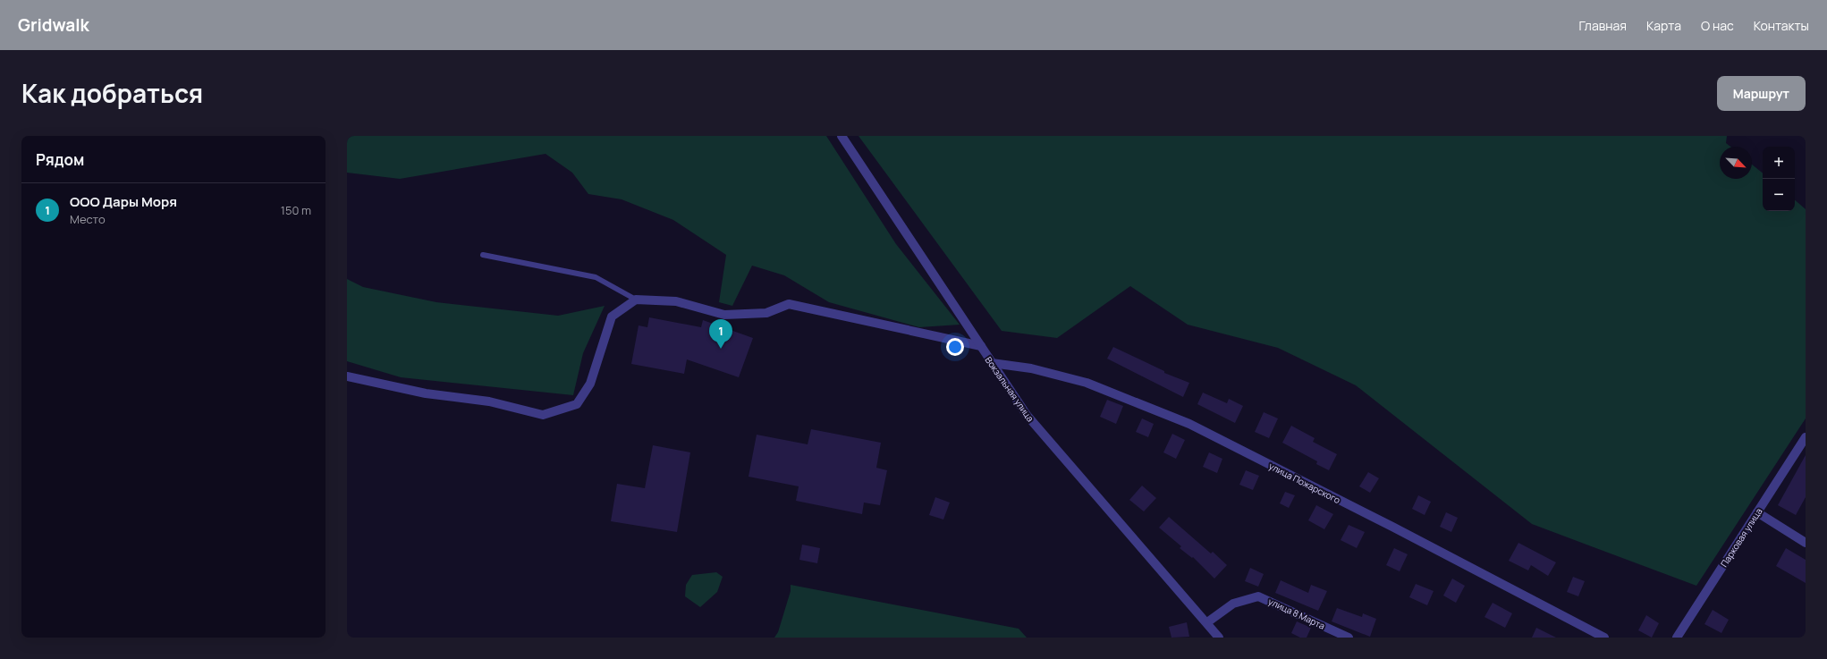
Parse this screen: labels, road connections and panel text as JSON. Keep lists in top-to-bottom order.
{
  "streets": {
    "street": [
      "Вокзальная улица",
      "улица Пожарского",
      "Парковая улица",
      "улица 8 Марта"
    ]
  },
  "crossings": [
    ["Вокзальная улица", "улица Пожарского"],
    ["Вокзальная улица", "улица 8 Марта"]
  ],
  "north": "bottom right",
  "page": {
    "header": "Gridwalk",
    "nav": [
      "Главная",
      "Карта",
      "О нас",
      "Контакты"
    ],
    "title": "Как добраться",
    "buttons": "Маршрут",
    "heading": "Рядом",
    "map_buttons": ["+", "−"],
    "list": [
      {
        "mark": "1",
        "name": "ООО Дары Моря",
        "note": "Место",
        "value": "150 m"
      }
    ],
    "pins": "1"
  }
}
